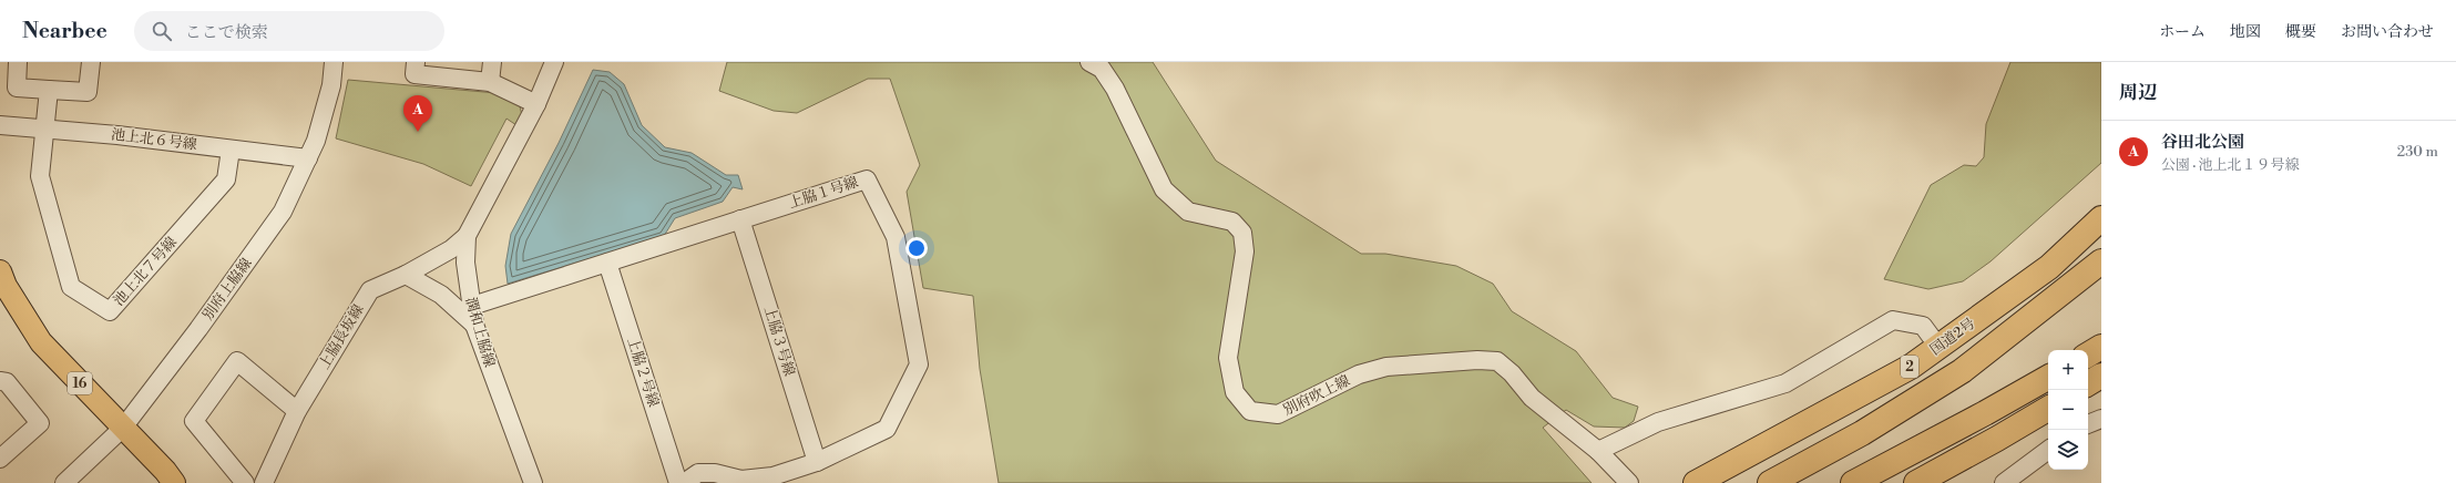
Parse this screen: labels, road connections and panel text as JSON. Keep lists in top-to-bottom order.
{
  "streets": {
    "highway": ["国道2号", "2"],
    "main road": ["16"],
    "street": [
      "池上北６号線",
      "上脇１号線",
      "池上北７号線",
      "別府上脇線",
      "潤和上脇線",
      "上脇長坂線",
      "上脇３号線",
      "上脇２号線",
      "別府吹上線"
    ]
  },
  "crossings": [
    ["池上北６号線", "池上北７号線"],
    ["池上北６号線", "別府上脇線"],
    ["上脇１号線", "潤和上脇線"],
    ["上脇１号線", "上脇３号線"],
    ["上脇１号線", "上脇２号線"],
    ["別府上脇線", "16"],
    ["潤和上脇線", "上脇長坂線"]
  ],
  "page": {
    "header": "Nearbee",
    "search": "ここで検索",
    "nav": [
      "ホーム",
      "地図",
      "概要",
      "お問い合わせ"
    ],
    "heading": "周辺",
    "pins": "A",
    "list": [
      {
        "mark": "A",
        "name": "谷田北公園",
        "note": "公園 · 池上北１９号線",
        "value": "230 m"
      }
    ],
    "map_buttons": ["+", "−"]
  }
}
